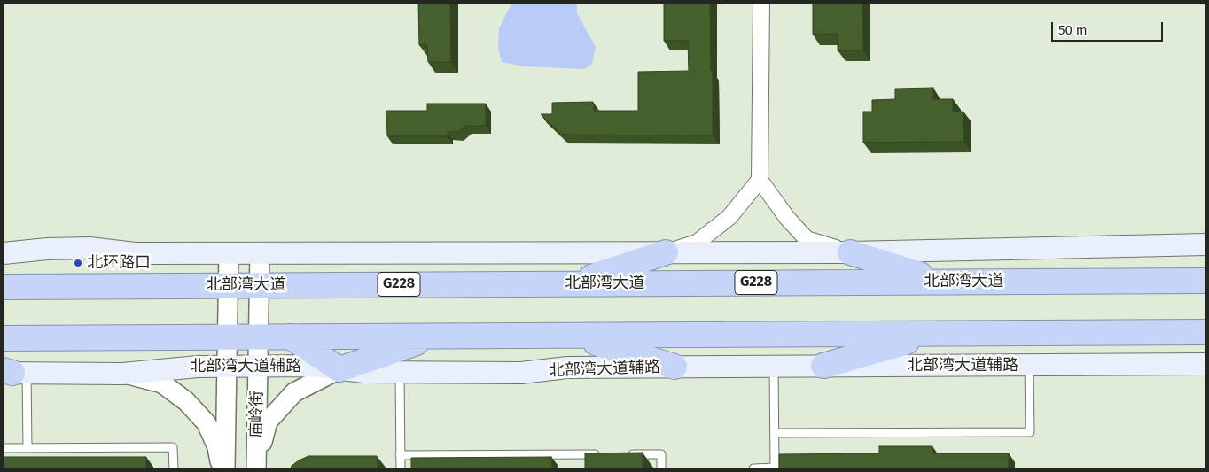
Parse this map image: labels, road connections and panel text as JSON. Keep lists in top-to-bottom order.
{
  "streets": {
    "highway": ["北部湾大道", "G228"],
    "main road": ["北部湾大道辅路"],
    "street": ["庙岭街"]
  },
  "crossings": [
    ["北部湾大道", "庙岭街"],
    ["北部湾大道辅路", "庙岭街"]
  ],
  "places": ["北环路口"],
  "scale_bar": "50 m"
}
